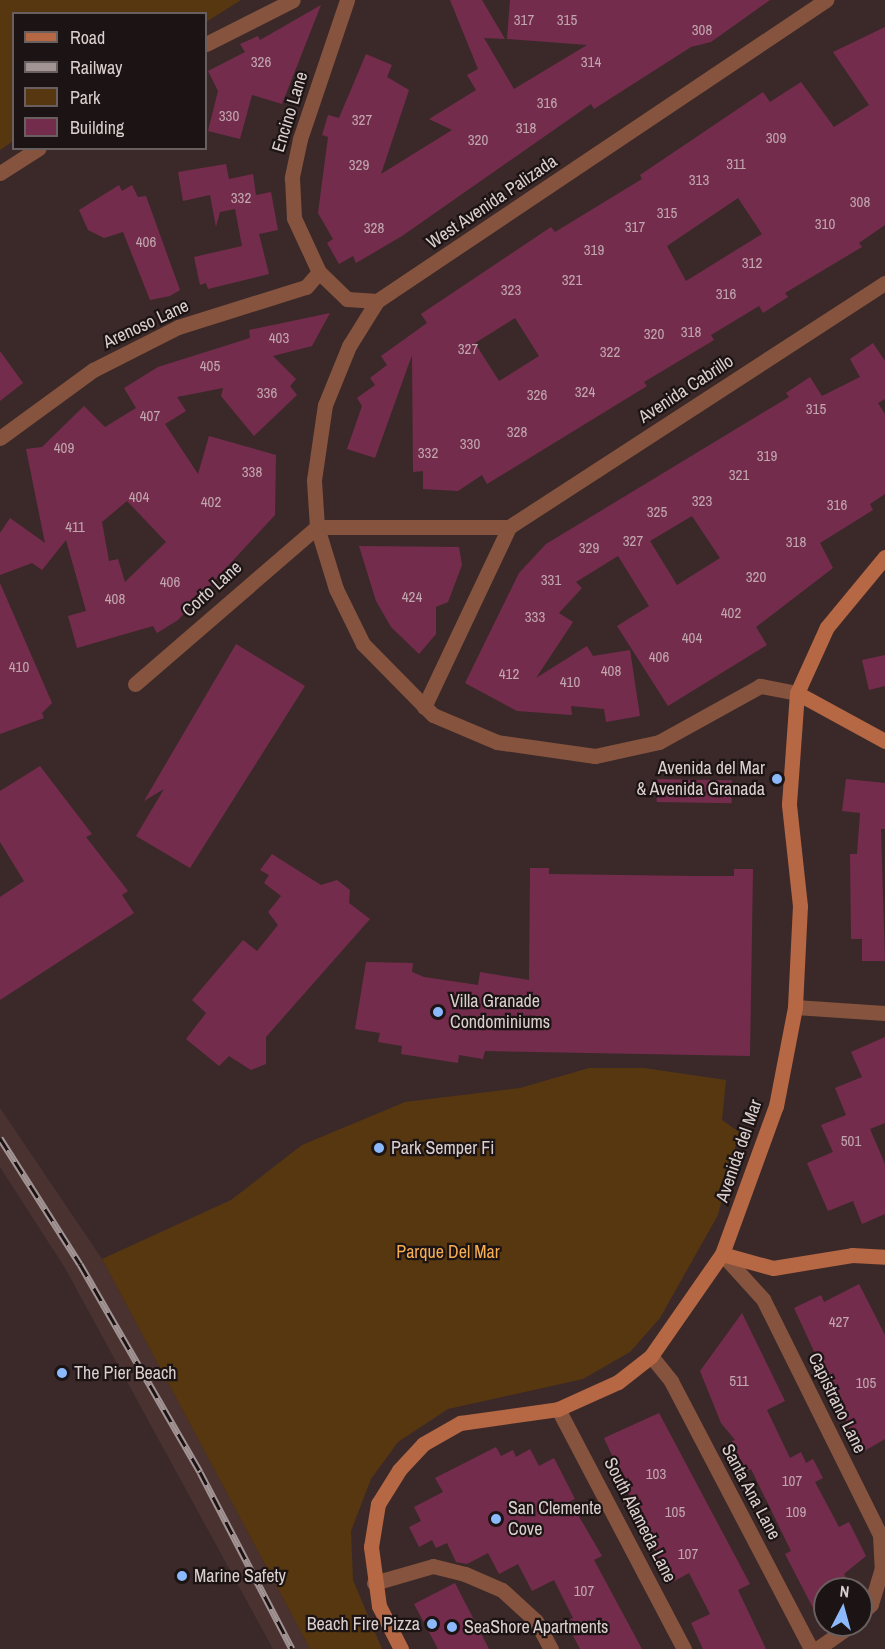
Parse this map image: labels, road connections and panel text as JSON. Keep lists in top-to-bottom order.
{
  "streets": {
    "main road": ["Avenida del Mar"],
    "street": [
      "Encino Lane",
      "West Avenida Palizada",
      "Arenoso Lane",
      "Avenida Cabrillo",
      "Corto Lane",
      "Capistrano Lane",
      "Santa Ana Lane",
      "South Alameda Lane"
    ]
  },
  "crossings": [
    ["Encino Lane", "West Avenida Palizada"],
    ["Encino Lane", "Arenoso Lane"],
    ["West Avenida Palizada", "Corto Lane"],
    ["Avenida del Mar", "Capistrano Lane"],
    ["Avenida del Mar", "Santa Ana Lane"],
    ["Avenida del Mar", "South Alameda Lane"]
  ],
  "parks": ["Parque Del Mar"],
  "places": [
    "Avenida del Mar & Avenida Granada",
    "Villa Granade Condominiums",
    "Park Semper Fi",
    "The Pier Beach",
    "San Clemente Cove",
    "Marine Safety",
    "Beach Fire Pizza",
    "SeaShore Apartments"
  ],
  "house_numbers": [
    "317",
    "315",
    "308",
    "326",
    "314",
    "316",
    "330",
    "327",
    "318",
    "309",
    "320",
    "311",
    "329",
    "313",
    "332",
    "308",
    "315",
    "310",
    "317",
    "328",
    "406",
    "319",
    "312",
    "321",
    "323",
    "316",
    "318",
    "320",
    "403",
    "327",
    "322",
    "405",
    "324",
    "336",
    "326",
    "315",
    "407",
    "328",
    "330",
    "409",
    "332",
    "319",
    "338",
    "321",
    "404",
    "323",
    "402",
    "316",
    "325",
    "411",
    "327",
    "318",
    "329",
    "320",
    "331",
    "406",
    "424",
    "408",
    "402",
    "333",
    "404",
    "406",
    "410",
    "408",
    "412",
    "410",
    "501",
    "427",
    "511",
    "105",
    "103",
    "107",
    "105",
    "109",
    "107",
    "107"
  ],
  "legend": [
    "Road",
    "Railway",
    "Park",
    "Building"
  ],
  "north": "top"
}
